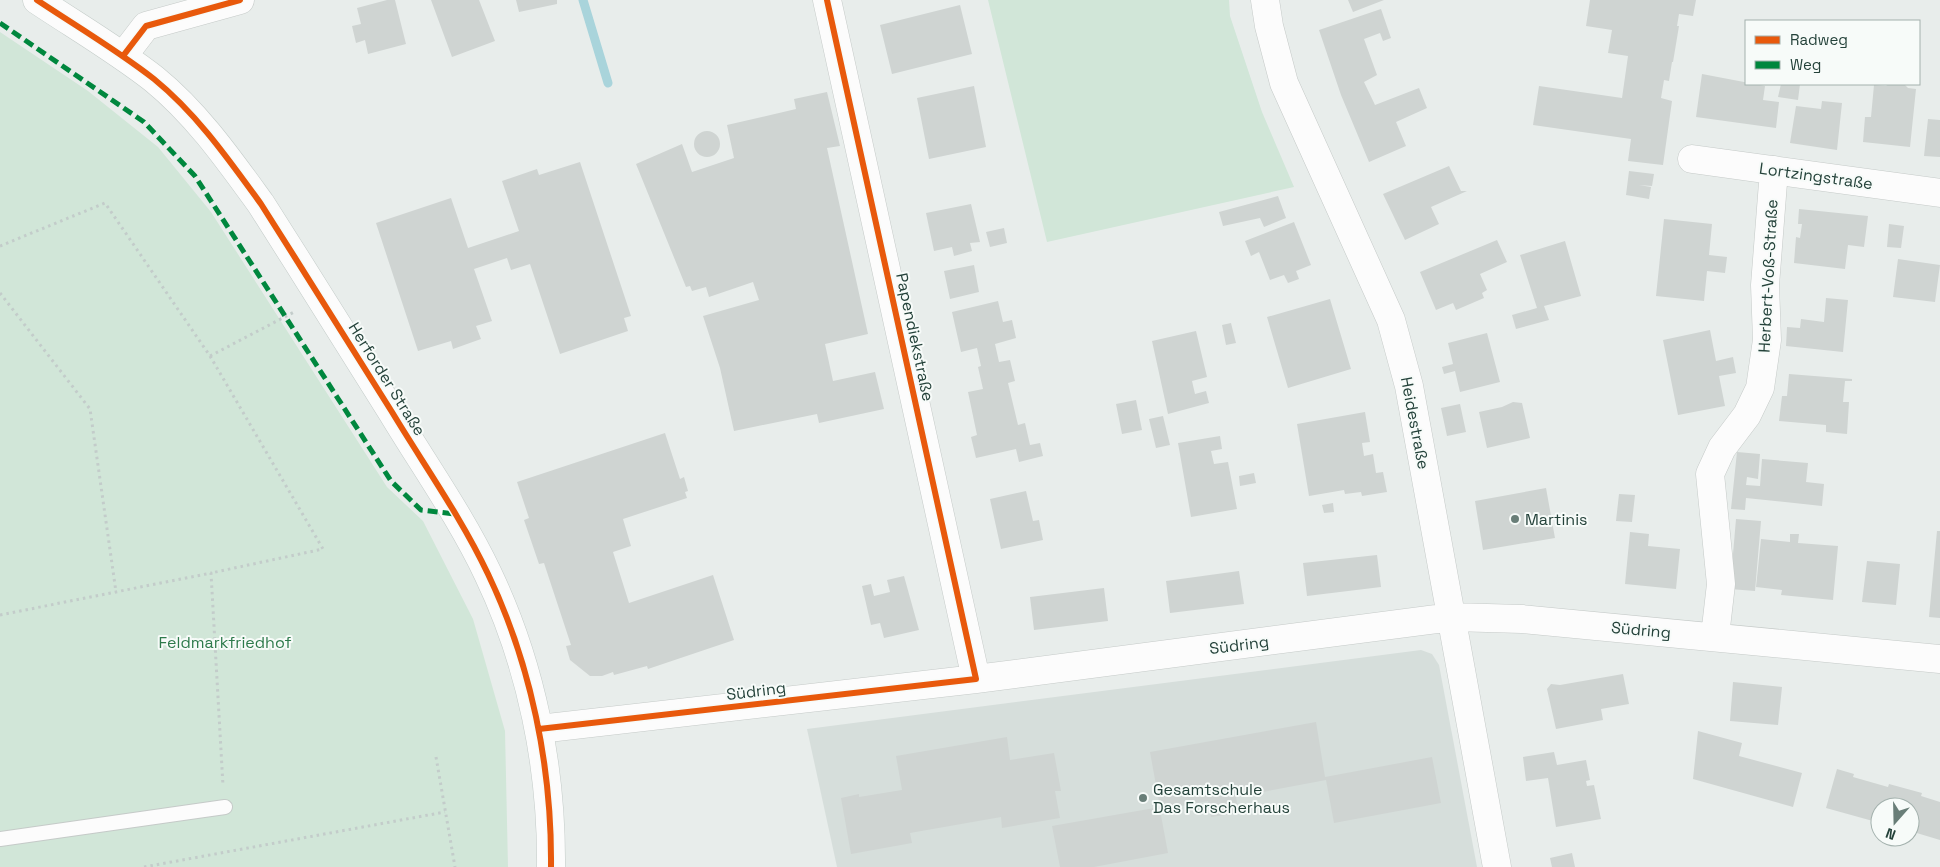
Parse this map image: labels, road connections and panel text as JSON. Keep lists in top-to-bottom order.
{
  "streets": {
    "street": [
      "Lortzingstraße",
      "Herbert-Voß-Straße",
      "Papendiekstraße",
      "Herforder Straße",
      "Heidestraße",
      "Südring"
    ]
  },
  "crossings": [
    ["Lortzingstraße", "Herbert-Voß-Straße"],
    ["Herbert-Voß-Straße", "Südring"],
    ["Papendiekstraße", "Südring"],
    ["Herforder Straße", "Südring"],
    ["Heidestraße", "Südring"]
  ],
  "parks": ["Feldmarkfriedhof"],
  "places": ["Martinis", "Gesamtschule Das Forscherhaus"],
  "legend": ["Radweg", "Weg"],
  "north": "bottom"
}
